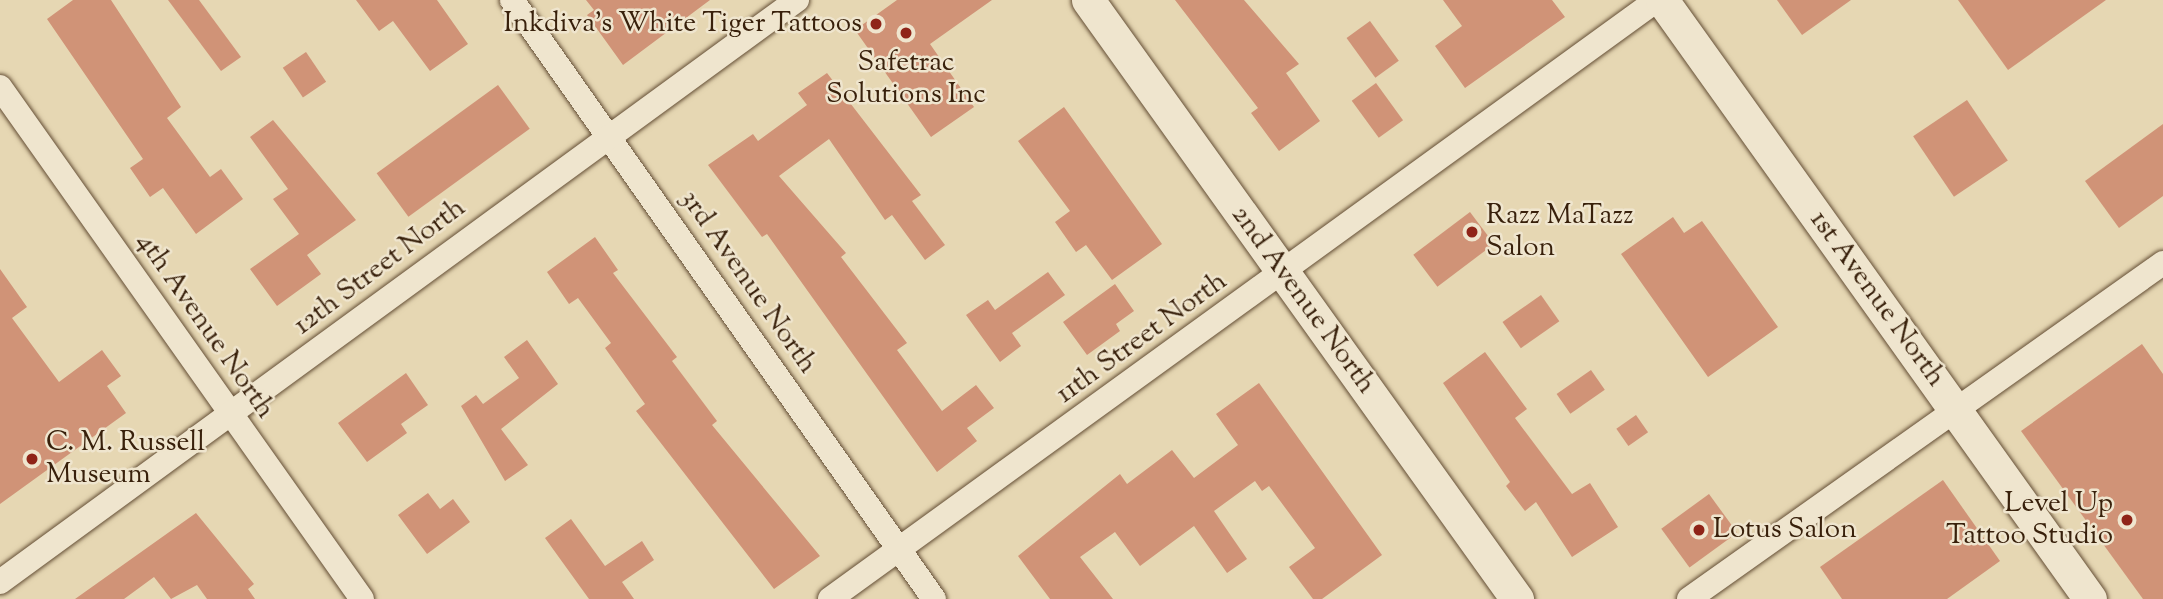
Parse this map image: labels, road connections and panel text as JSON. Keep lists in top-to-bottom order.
{
  "streets": {
    "main road": ["1st Avenue North", "2nd Avenue North"],
    "street": [
      "12th Street North",
      "3rd Avenue North",
      "4th Avenue North",
      "11th Street North"
    ]
  },
  "crossings": [
    ["12th Street North", "3rd Avenue North"],
    ["12th Street North", "4th Avenue North"],
    ["3rd Avenue North", "11th Street North"],
    ["1st Avenue North", "11th Street North"],
    ["2nd Avenue North", "11th Street North"]
  ],
  "places": [
    "Inkdiva's White Tiger Tattoos",
    "Safetrac Solutions Inc",
    "Razz MaTazz Salon",
    "C. M. Russell Museum",
    "Level Up Tattoo Studio",
    "Lotus Salon"
  ]
}
